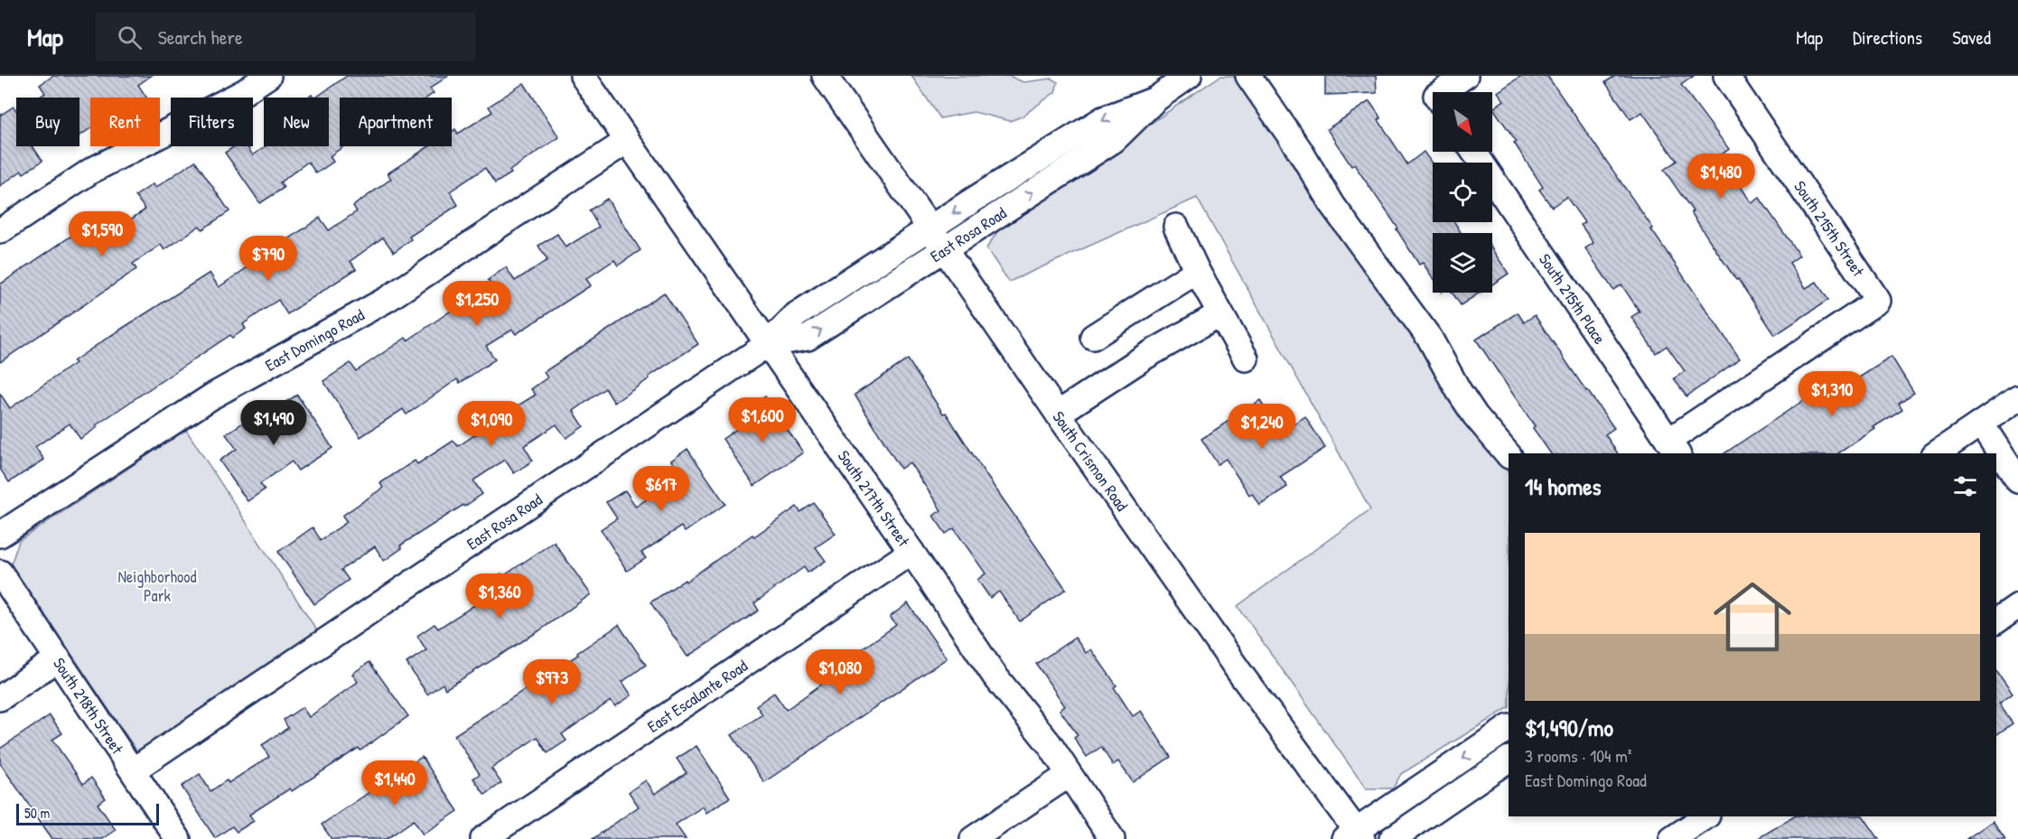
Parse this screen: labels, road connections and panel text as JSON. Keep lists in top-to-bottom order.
{
  "streets": {
    "street": [
      "South 215th Street",
      "East Rosa Road",
      "South 215th Place",
      "East Domingo Road",
      "South Crismon Road",
      "South 217th Street",
      "East Escalante Road",
      "South 218th Street"
    ]
  },
  "crossings": [
    ["South 215th Street", "South 215th Place"],
    ["East Rosa Road", "South Crismon Road"],
    ["East Rosa Road", "South 217th Street"],
    ["East Rosa Road", "South 218th Street"],
    ["East Domingo Road", "South 217th Street"],
    ["South 217th Street", "East Escalante Road"]
  ],
  "parks": ["Neighborhood Park"],
  "scale_bar": "50 m",
  "north": "bottom right",
  "page": {
    "header": "Map",
    "search": "Search here",
    "nav": ["Map", "Directions", "Saved"],
    "chip": [
      "Buy",
      "Rent",
      "Filters",
      "New",
      "Apartment"
    ],
    "price": [
      "$1,480",
      "$1,590",
      "$790",
      "$1,250",
      "$1,310",
      "$1,600",
      "$1,490",
      "$1,090",
      "$1,240",
      "$617",
      "$1,360",
      "$1,080",
      "$973",
      "$1,440"
    ],
    "heading": "14 homes",
    "list": [
      {
        "name": "$1,490/mo",
        "note": "3 rooms · 104 m² · East Domingo Road"
      }
    ],
    "scale": "50 m"
  }
}
